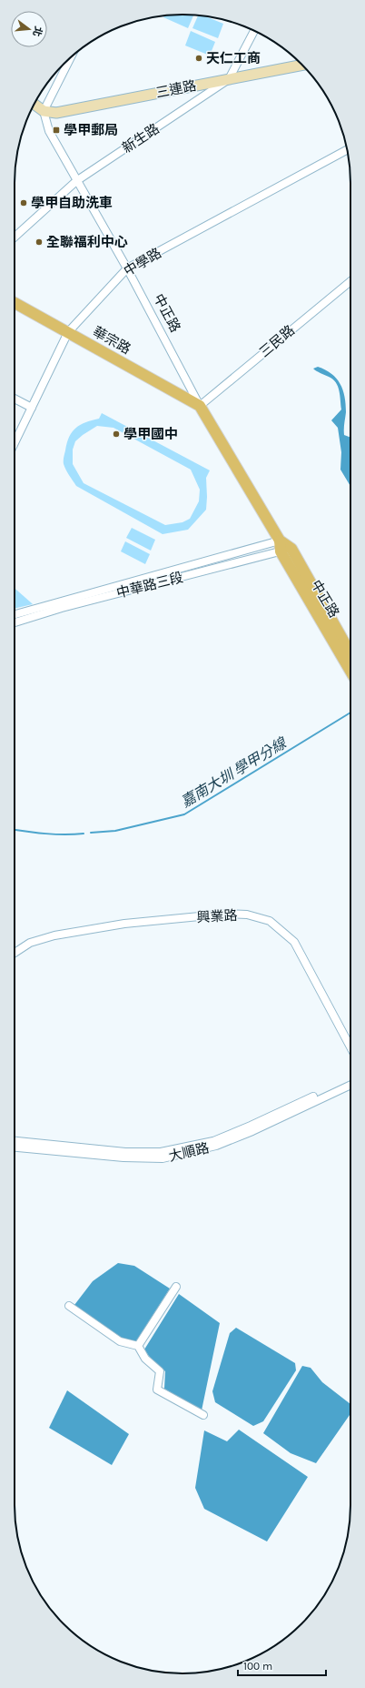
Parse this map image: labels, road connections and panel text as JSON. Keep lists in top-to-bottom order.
{
  "streets": {
    "main road": ["三連路", "中正路", "華宗路"],
    "street": [
      "新生路",
      "中學路",
      "三民路",
      "中華路三段",
      "興業路",
      "大順路"
    ]
  },
  "crossings": [
    ["三連路", "新生路"],
    ["三連路", "中正路"],
    ["新生路", "中正路"],
    ["中學路", "中正路"],
    ["中學路", "華宗路"],
    ["中正路", "華宗路"],
    ["中正路", "三民路"],
    ["中正路", "中華路三段"],
    ["華宗路", "三民路"]
  ],
  "water": ["嘉南大圳 學甲分線"],
  "places": {
    "other": [
      "天仁工商",
      "學甲自助洗車",
      "全聯福利中心",
      "學甲國中"
    ],
    "transit": ["學甲郵局"]
  },
  "scale_bar": "100 m",
  "north": "right"
}
